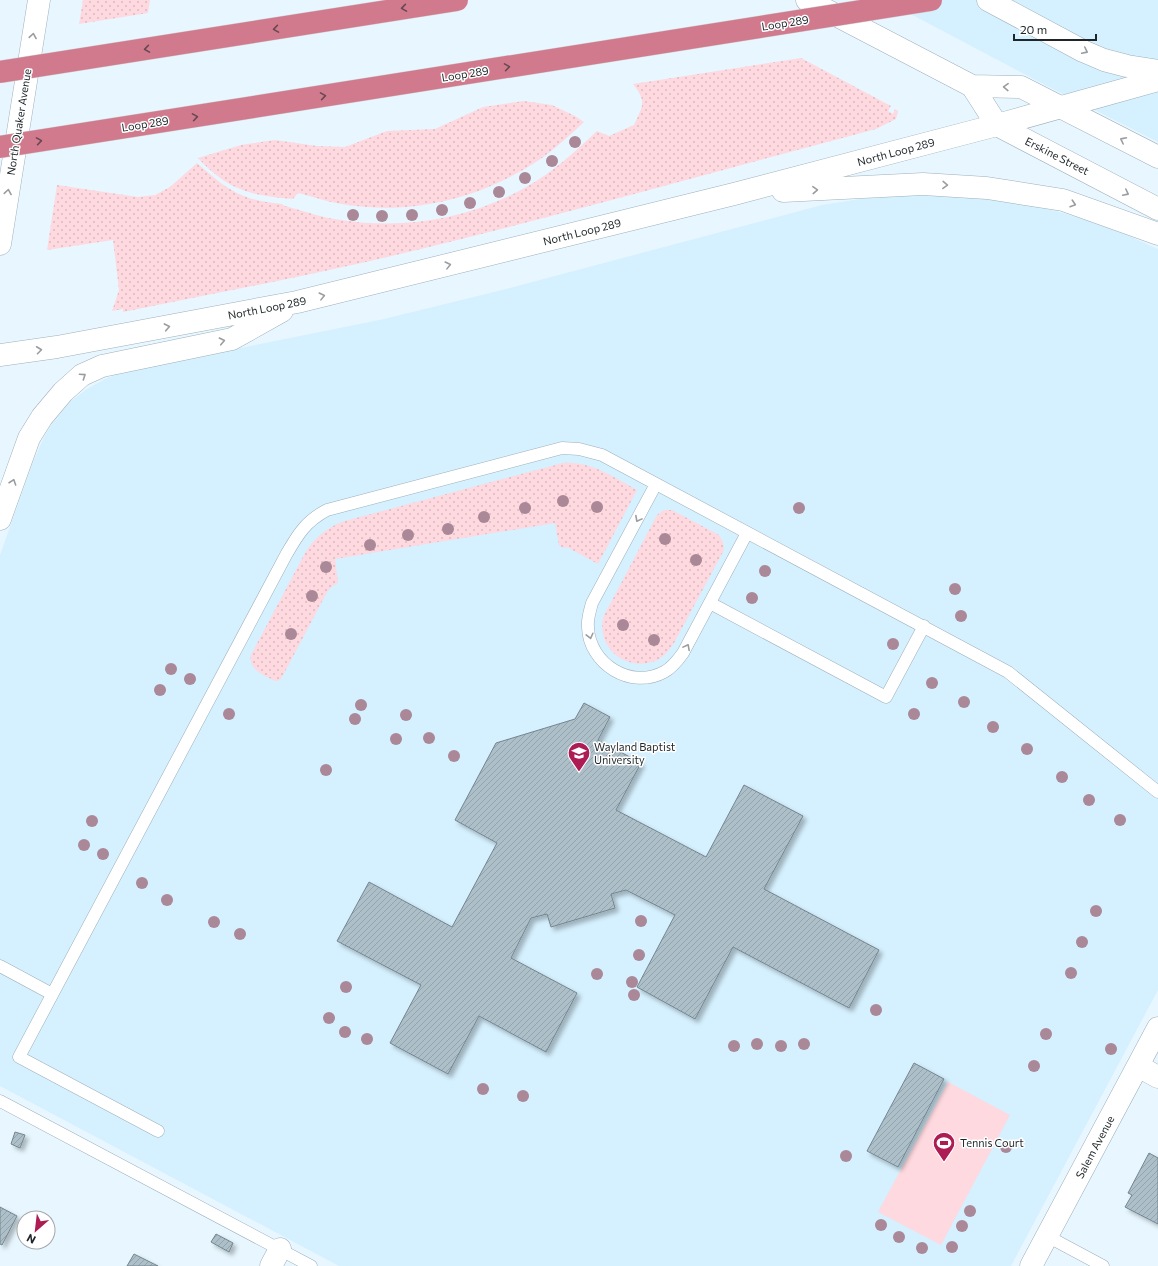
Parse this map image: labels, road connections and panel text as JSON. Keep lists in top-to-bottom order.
{
  "streets": {
    "highway": ["Loop 289"],
    "main road": [
      "North Quaker Avenue",
      "North Loop 289",
      "Erskine Street",
      "Salem Avenue"
    ]
  },
  "crossings": [
    ["North Loop 289", "Erskine Street"]
  ],
  "one_way": ["North Quaker Avenue", "North Loop 289"],
  "places": {
    "school or university": ["Wayland Baptist University"],
    "sports": ["Tennis Court"]
  },
  "scale_bar": "20 m",
  "north": "bottom left"
}
